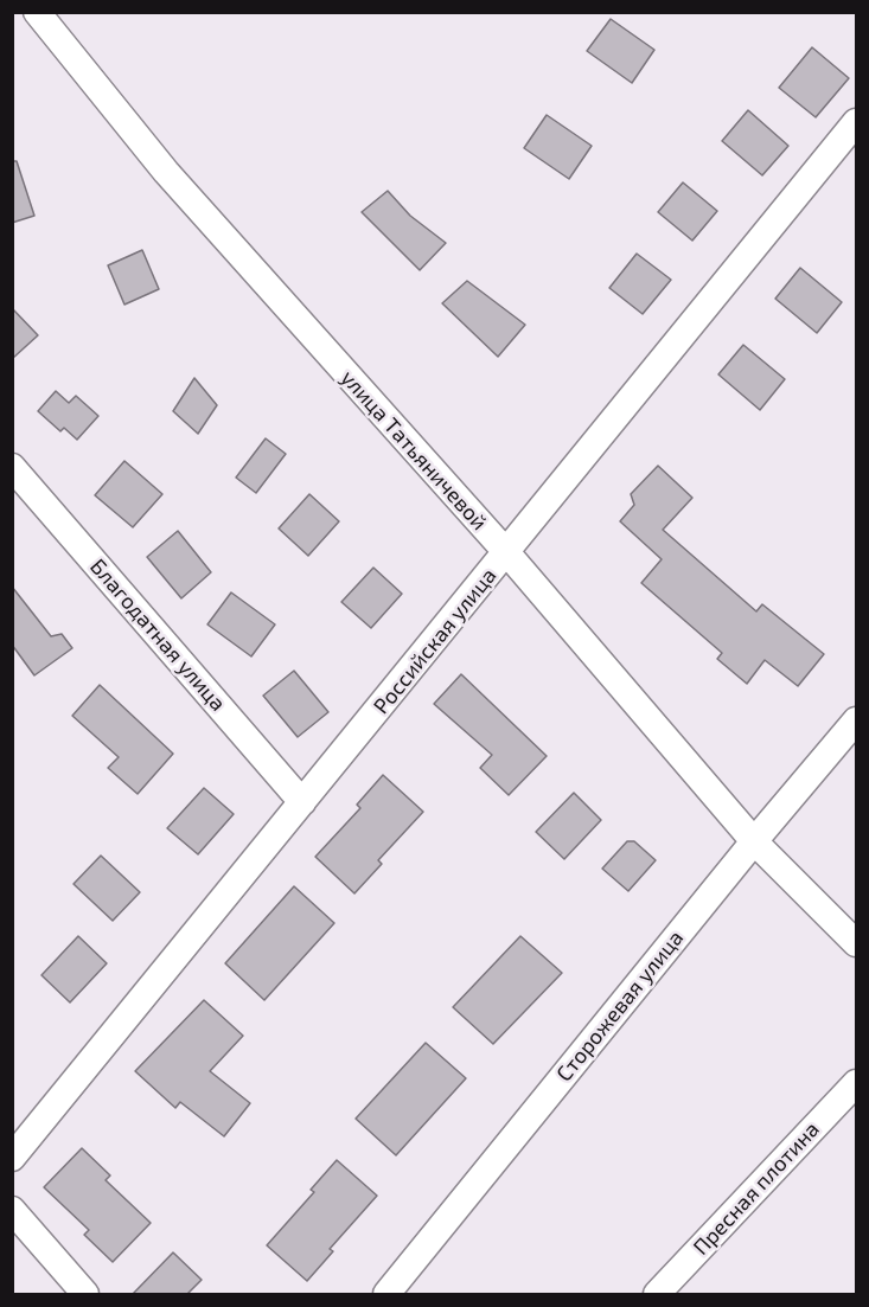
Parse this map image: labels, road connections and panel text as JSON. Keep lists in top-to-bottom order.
{
  "streets": {
    "street": [
      "улица Татьяничевой",
      "Благодатная улица",
      "Российская улица",
      "Сторожевая улица",
      "Пресная плотина"
    ]
  },
  "crossings": [
    ["улица Татьяничевой", "Российская улица"],
    ["улица Татьяничевой", "Сторожевая улица"],
    ["Благодатная улица", "Российская улица"]
  ]
}
